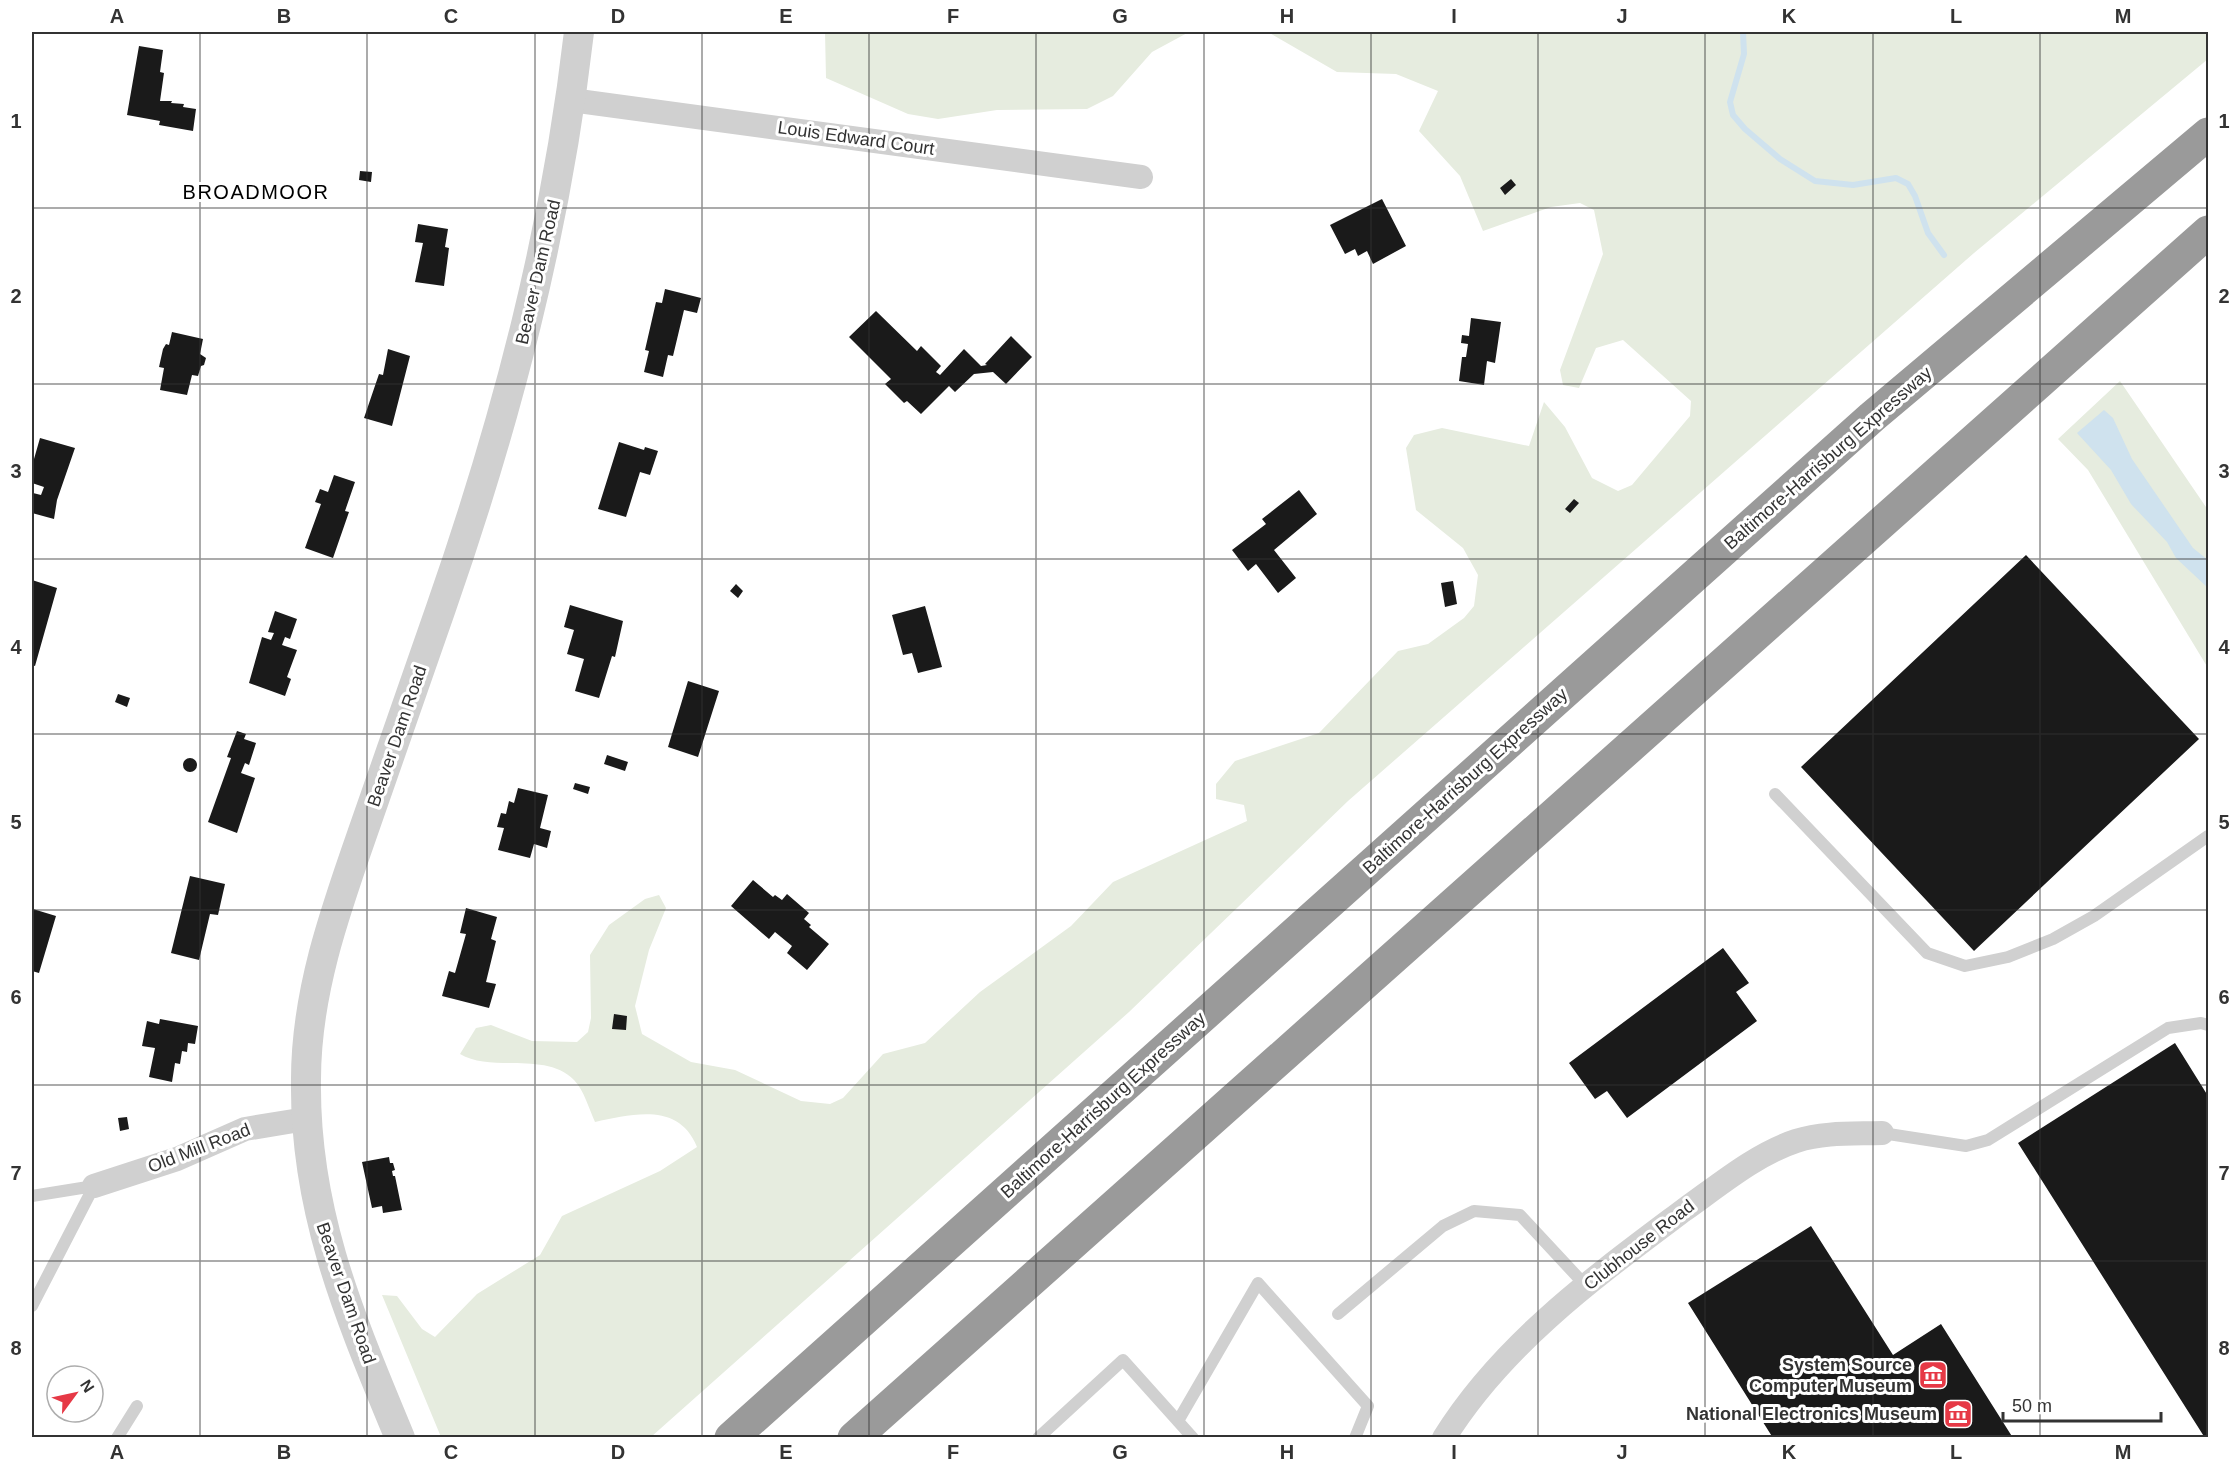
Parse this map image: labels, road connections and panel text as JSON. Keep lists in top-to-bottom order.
{
  "streets": {
    "highway": ["Baltimore-Harrisburg Expressway"],
    "street": [
      "Louis Edward Court",
      "Beaver Dam Road",
      "Old Mill Road",
      "Clubhouse Road"
    ]
  },
  "crossings": [
    ["Louis Edward Court", "Beaver Dam Road"],
    ["Beaver Dam Road", "Old Mill Road"]
  ],
  "districts": ["BROADMOOR"],
  "places": {
    "museum": ["System Source Computer Museum", "National Electronics Museum"]
  },
  "scale_bar": "50 m",
  "north": "top right",
  "grid": {
    "columns": [
      "A",
      "B",
      "C",
      "D",
      "E",
      "F",
      "G",
      "H",
      "I",
      "J",
      "K",
      "L",
      "M"
    ],
    "rows": [
      "1",
      "2",
      "3",
      "4",
      "5",
      "6",
      "7",
      "8"
    ]
  }
}
